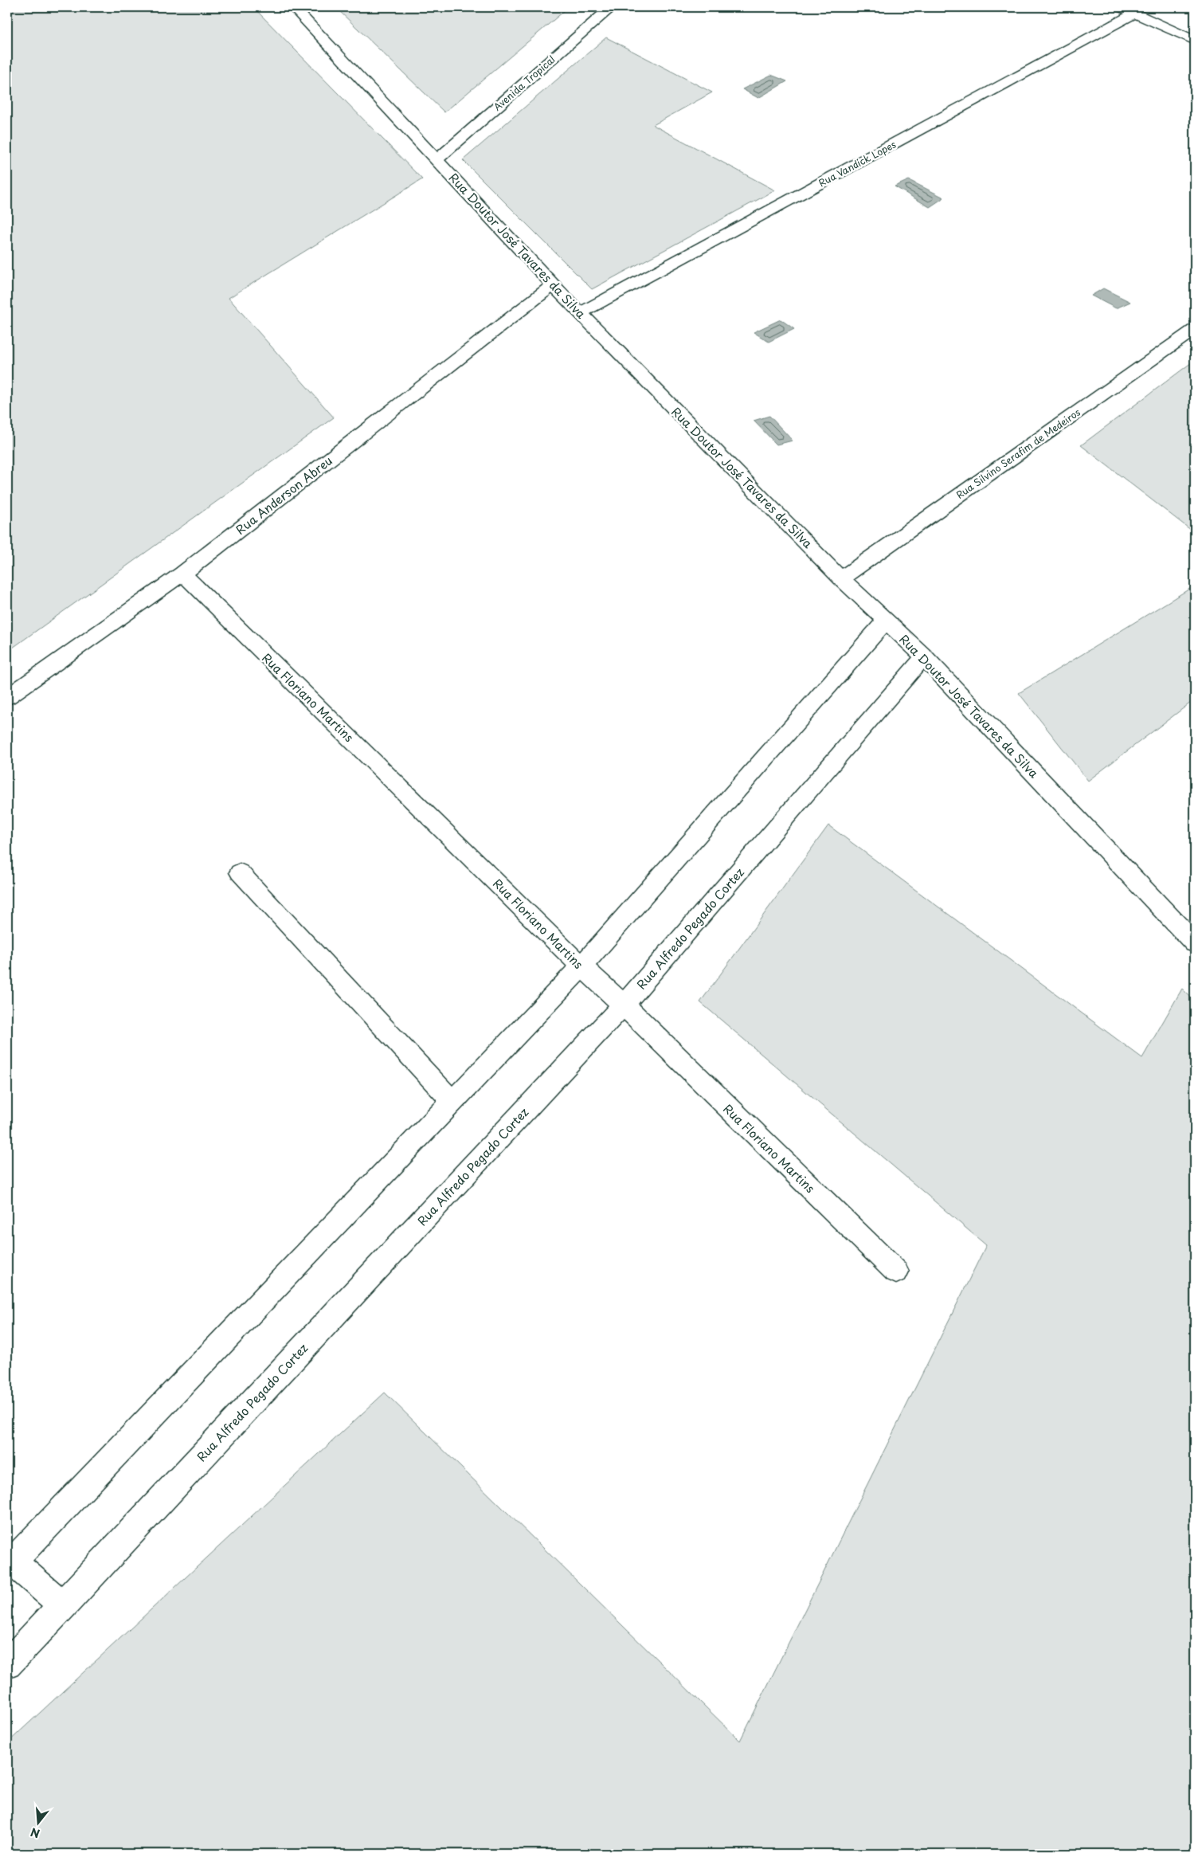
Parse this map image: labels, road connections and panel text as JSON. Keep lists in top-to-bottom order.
{
  "streets": {
    "street": [
      "Avenida Tropical",
      "Rua Vandick Lopes",
      "Rua Doutor José Tavares da Silva",
      "Rua Silvino Serafim de Medeiros",
      "Rua Anderson Abreu",
      "Rua Floriano Martins",
      "Rua Alfredo Pegado Cortez"
    ]
  },
  "crossings": [
    ["Avenida Tropical", "Rua Doutor José Tavares da Silva"],
    ["Rua Vandick Lopes", "Rua Doutor José Tavares da Silva"],
    ["Rua Doutor José Tavares da Silva", "Rua Silvino Serafim de Medeiros"],
    ["Rua Doutor José Tavares da Silva", "Rua Anderson Abreu"],
    ["Rua Doutor José Tavares da Silva", "Rua Alfredo Pegado Cortez"],
    ["Rua Anderson Abreu", "Rua Floriano Martins"],
    ["Rua Floriano Martins", "Rua Alfredo Pegado Cortez"]
  ],
  "north": "bottom"
}
